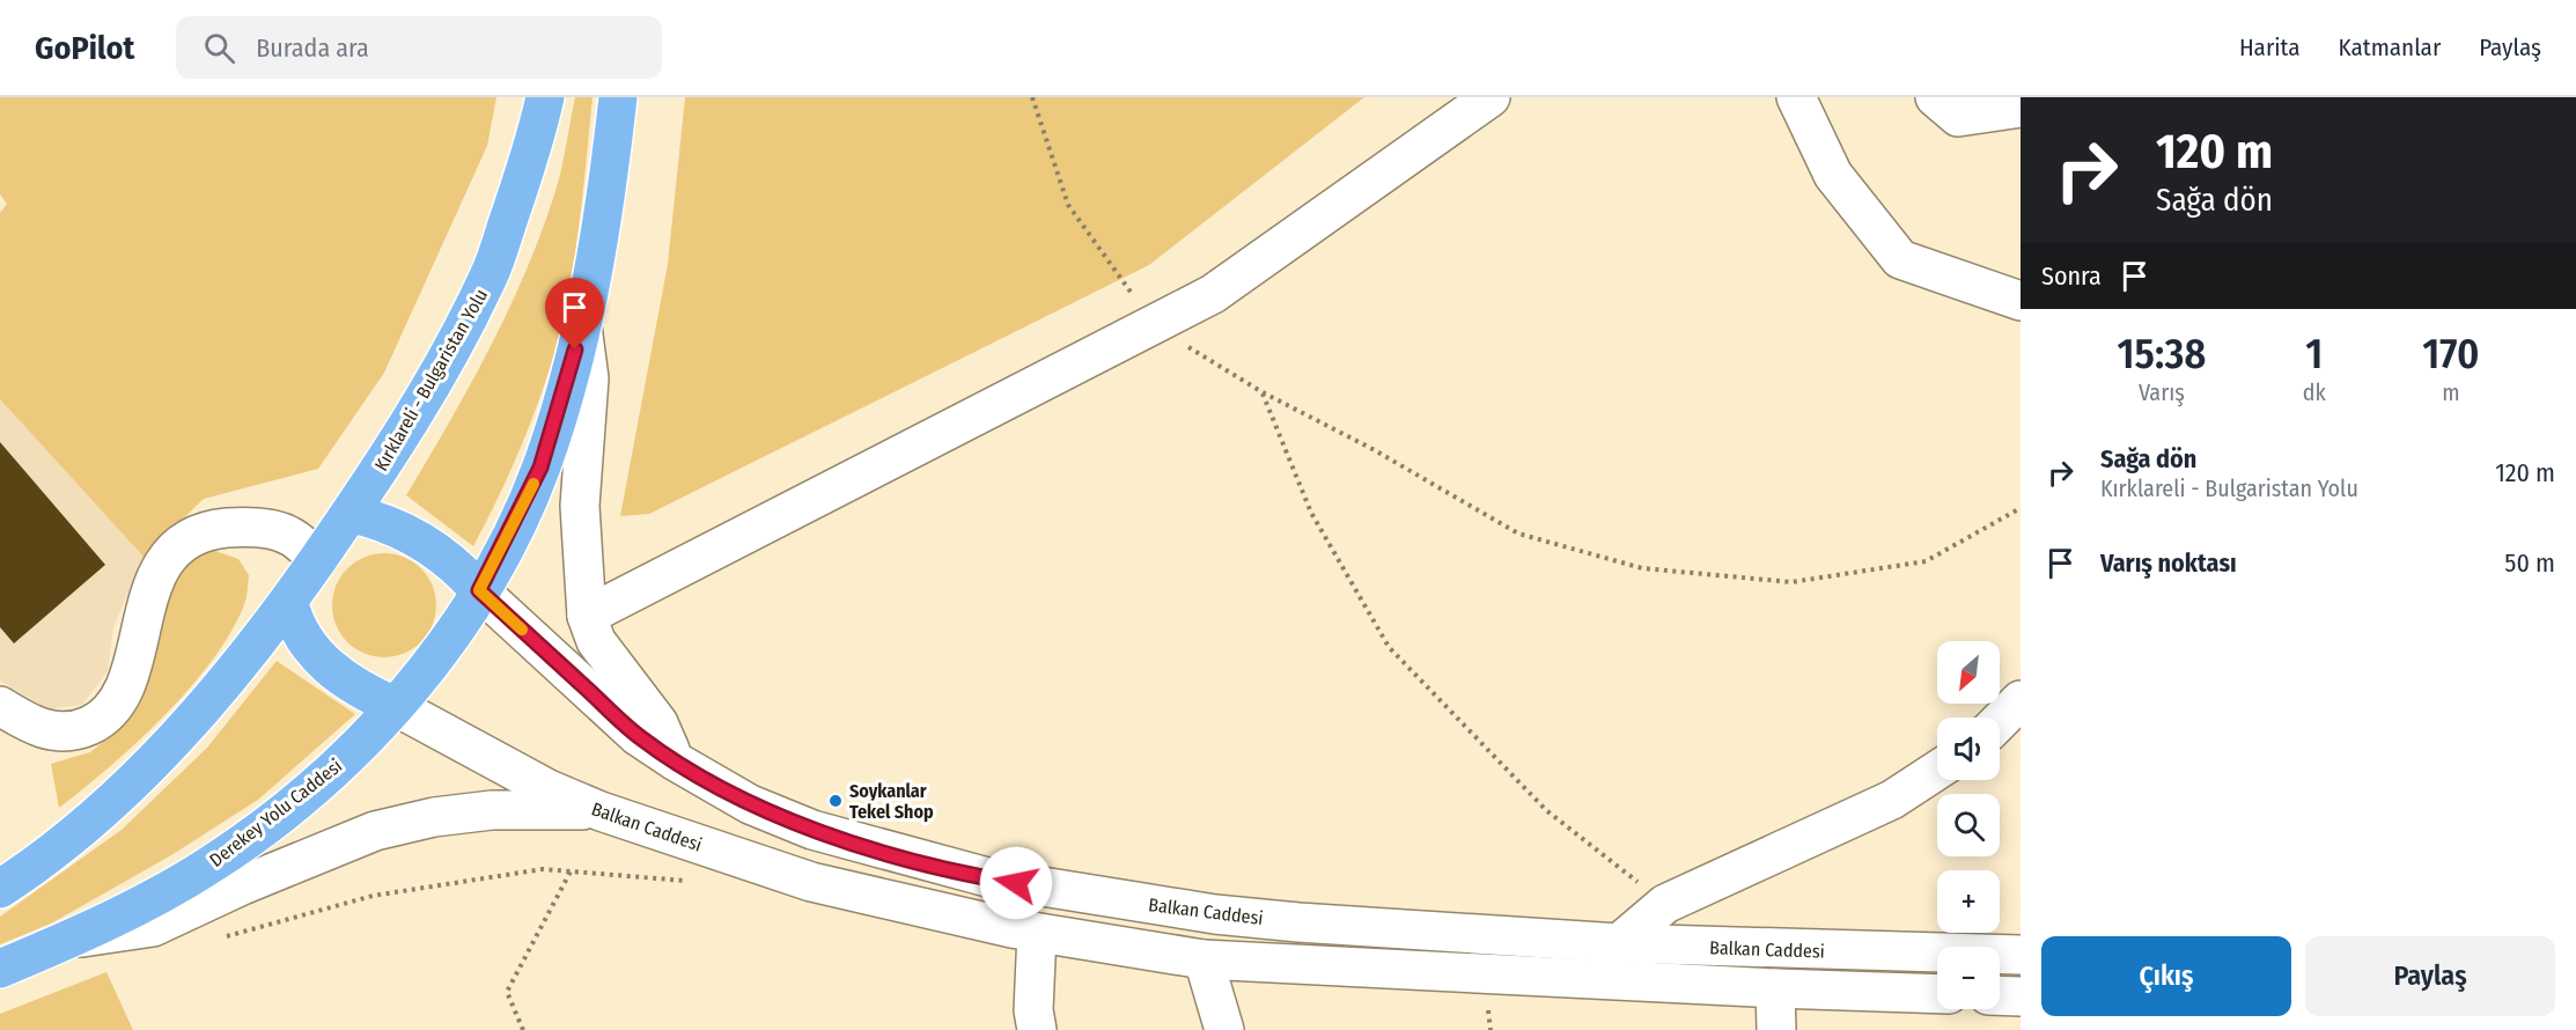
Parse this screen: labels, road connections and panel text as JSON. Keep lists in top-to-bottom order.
{
  "streets": {
    "highway": ["Kırklareli - Bulgaristan Yolu", "Derekey Yolu Caddesi"],
    "main road": ["Balkan Caddesi"]
  },
  "crossings": [
    ["Kırklareli - Bulgaristan Yolu", "Derekey Yolu Caddesi"],
    ["Kırklareli - Bulgaristan Yolu", "Balkan Caddesi"],
    ["Derekey Yolu Caddesi", "Balkan Caddesi"]
  ],
  "places": ["Soykanlar Tekel Shop"],
  "north": "bottom left",
  "page": {
    "header": "GoPilot",
    "search": "Burada ara",
    "nav": ["Harita", "Katmanlar", "Paylaş"],
    "turn": ["120 m", "Sağa dön"],
    "then": "Sonra",
    "eta": [
      "15:38",
      "Varış",
      "1",
      "dk",
      "170",
      "m"
    ],
    "list": [
      {
        "name": "Sağa dön",
        "note": "Kırklareli - Bulgaristan Yolu",
        "value": "120 m"
      },
      {
        "name": "Varış noktası",
        "value": "50 m"
      }
    ],
    "map_buttons": ["+", "−"],
    "buttons": ["Çıkış", "Paylaş"]
  }
}
